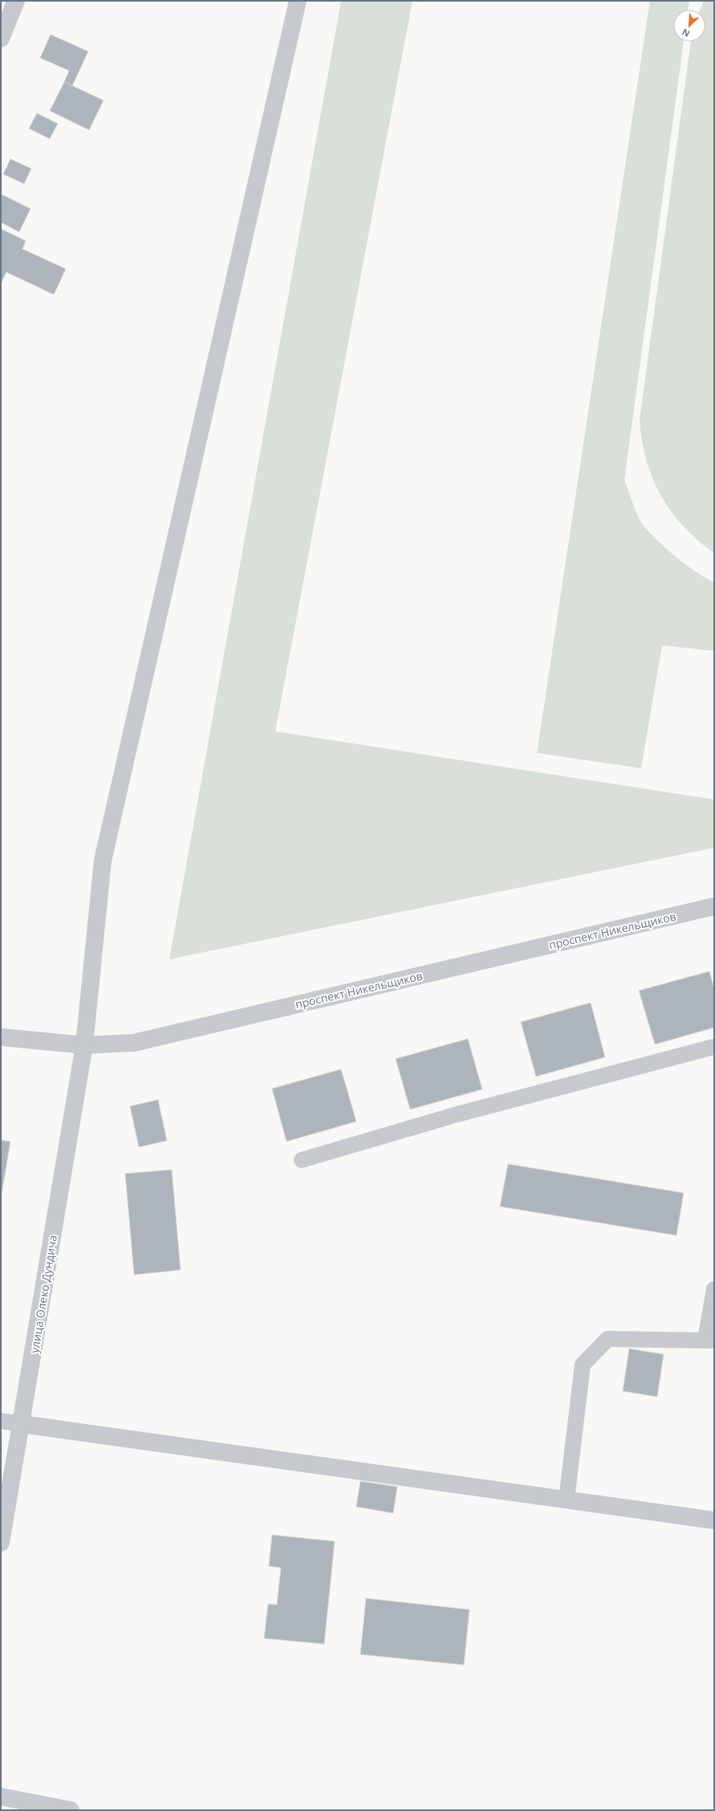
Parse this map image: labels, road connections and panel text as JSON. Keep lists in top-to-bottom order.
{
  "streets": {
    "street": ["проспект Никельщиков", "улица Олеко Дундича"]
  },
  "crossings": [
    ["проспект Никельщиков", "улица Олеко Дундича"]
  ],
  "north": "bottom left"
}
